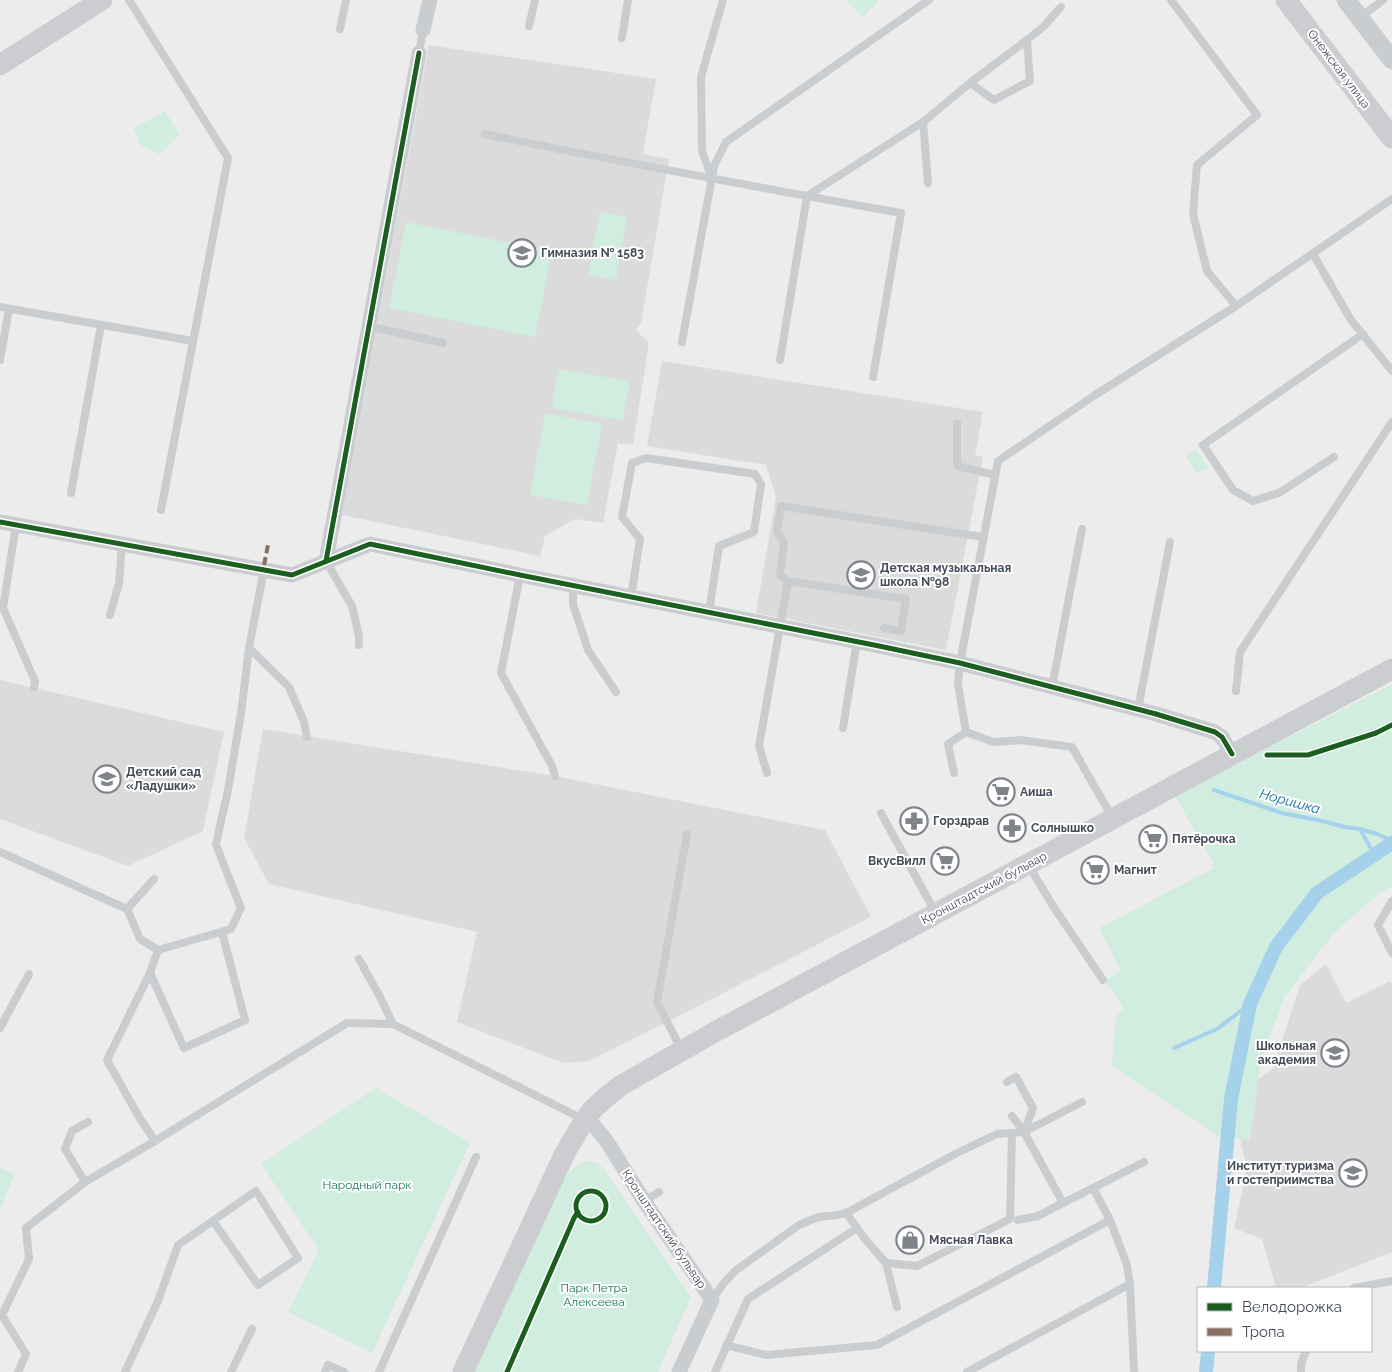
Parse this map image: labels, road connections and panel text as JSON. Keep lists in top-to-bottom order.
{
  "streets": {
    "main road": ["Онежская улица", "Кронштадтский бульвар"]
  },
  "water": ["Норишка"],
  "parks": ["Народный парк", "Парк Петра Алексеева"],
  "places": {
    "school or university": [
      "Гимназия № 1583",
      "Детская музыкальная школа №98",
      "Детский сад «Ладушки»",
      "Школьная академия",
      "Институт туризма и гостеприимства"
    ],
    "supermarket": [
      "Аиша",
      "Пятёрочка",
      "ВкусВилл",
      "Магнит"
    ],
    "pharmacy": ["Горздрав", "Солнышко"],
    "shop": ["Мясная Лавка"]
  },
  "legend": ["Велодорожка", "Тропа"]
}
